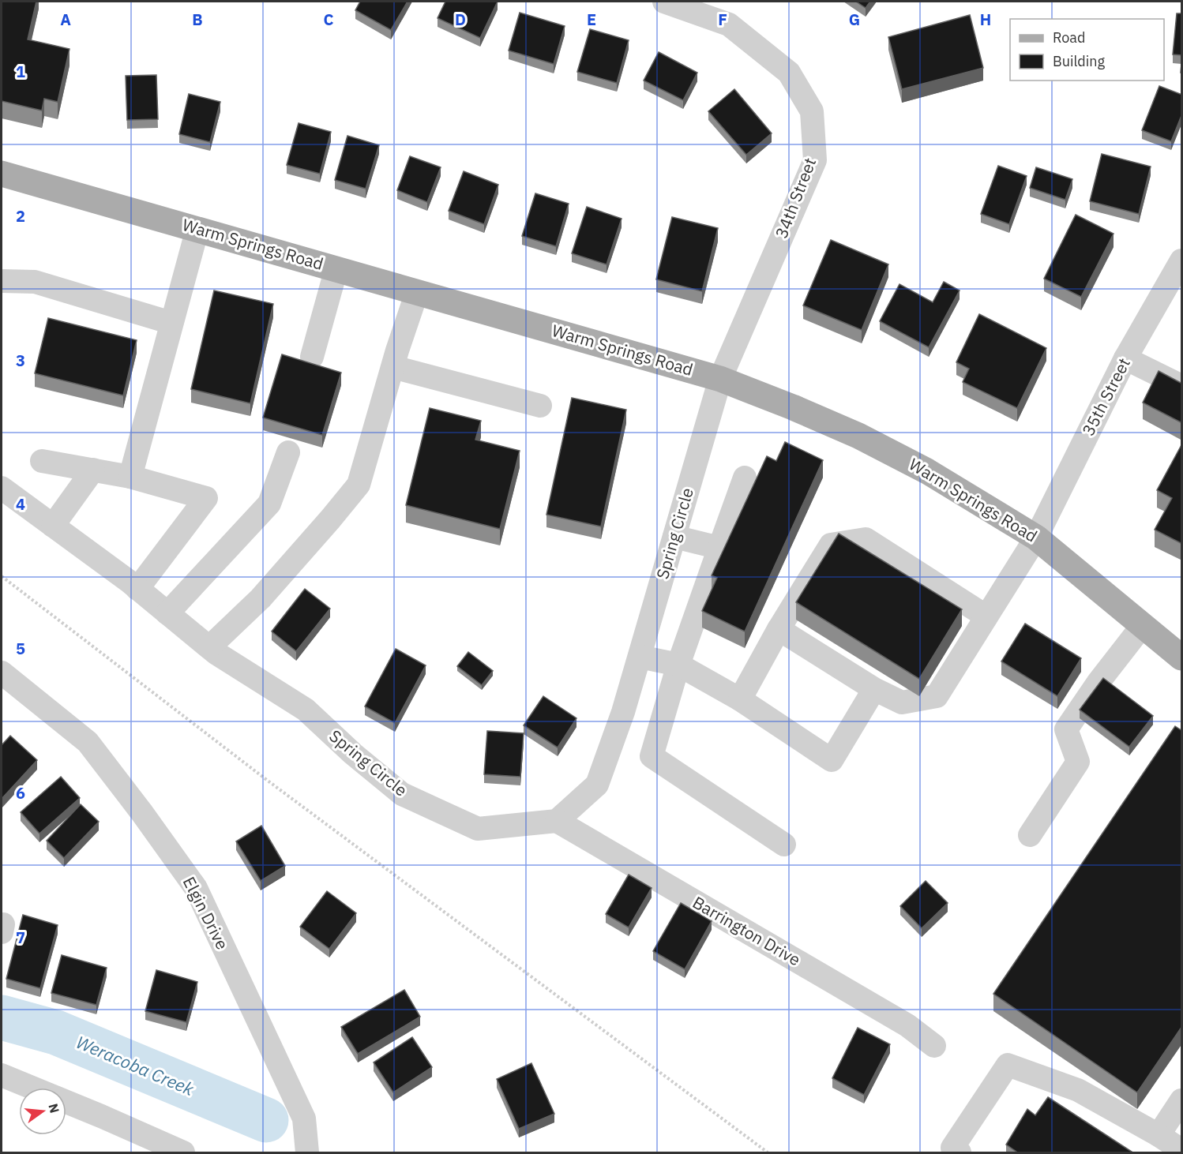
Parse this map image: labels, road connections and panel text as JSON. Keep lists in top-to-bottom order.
{
  "streets": {
    "main road": ["Warm Springs Road"],
    "street": [
      "34th Street",
      "35th Street",
      "Spring Circle",
      "Elgin Drive",
      "Barrington Drive"
    ]
  },
  "crossings": [
    ["34th Street", "Warm Springs Road"],
    ["34th Street", "Spring Circle"],
    ["Warm Springs Road", "35th Street"],
    ["Warm Springs Road", "Spring Circle"],
    ["Spring Circle", "Barrington Drive"]
  ],
  "water": ["Weracoba Creek"],
  "legend": ["Road", "Building"],
  "north": "right",
  "grid": {
    "columns": [
      "A",
      "B",
      "C",
      "D",
      "E",
      "F",
      "G",
      "H"
    ],
    "rows": [
      "1",
      "2",
      "3",
      "4",
      "5",
      "6",
      "7"
    ]
  }
}
